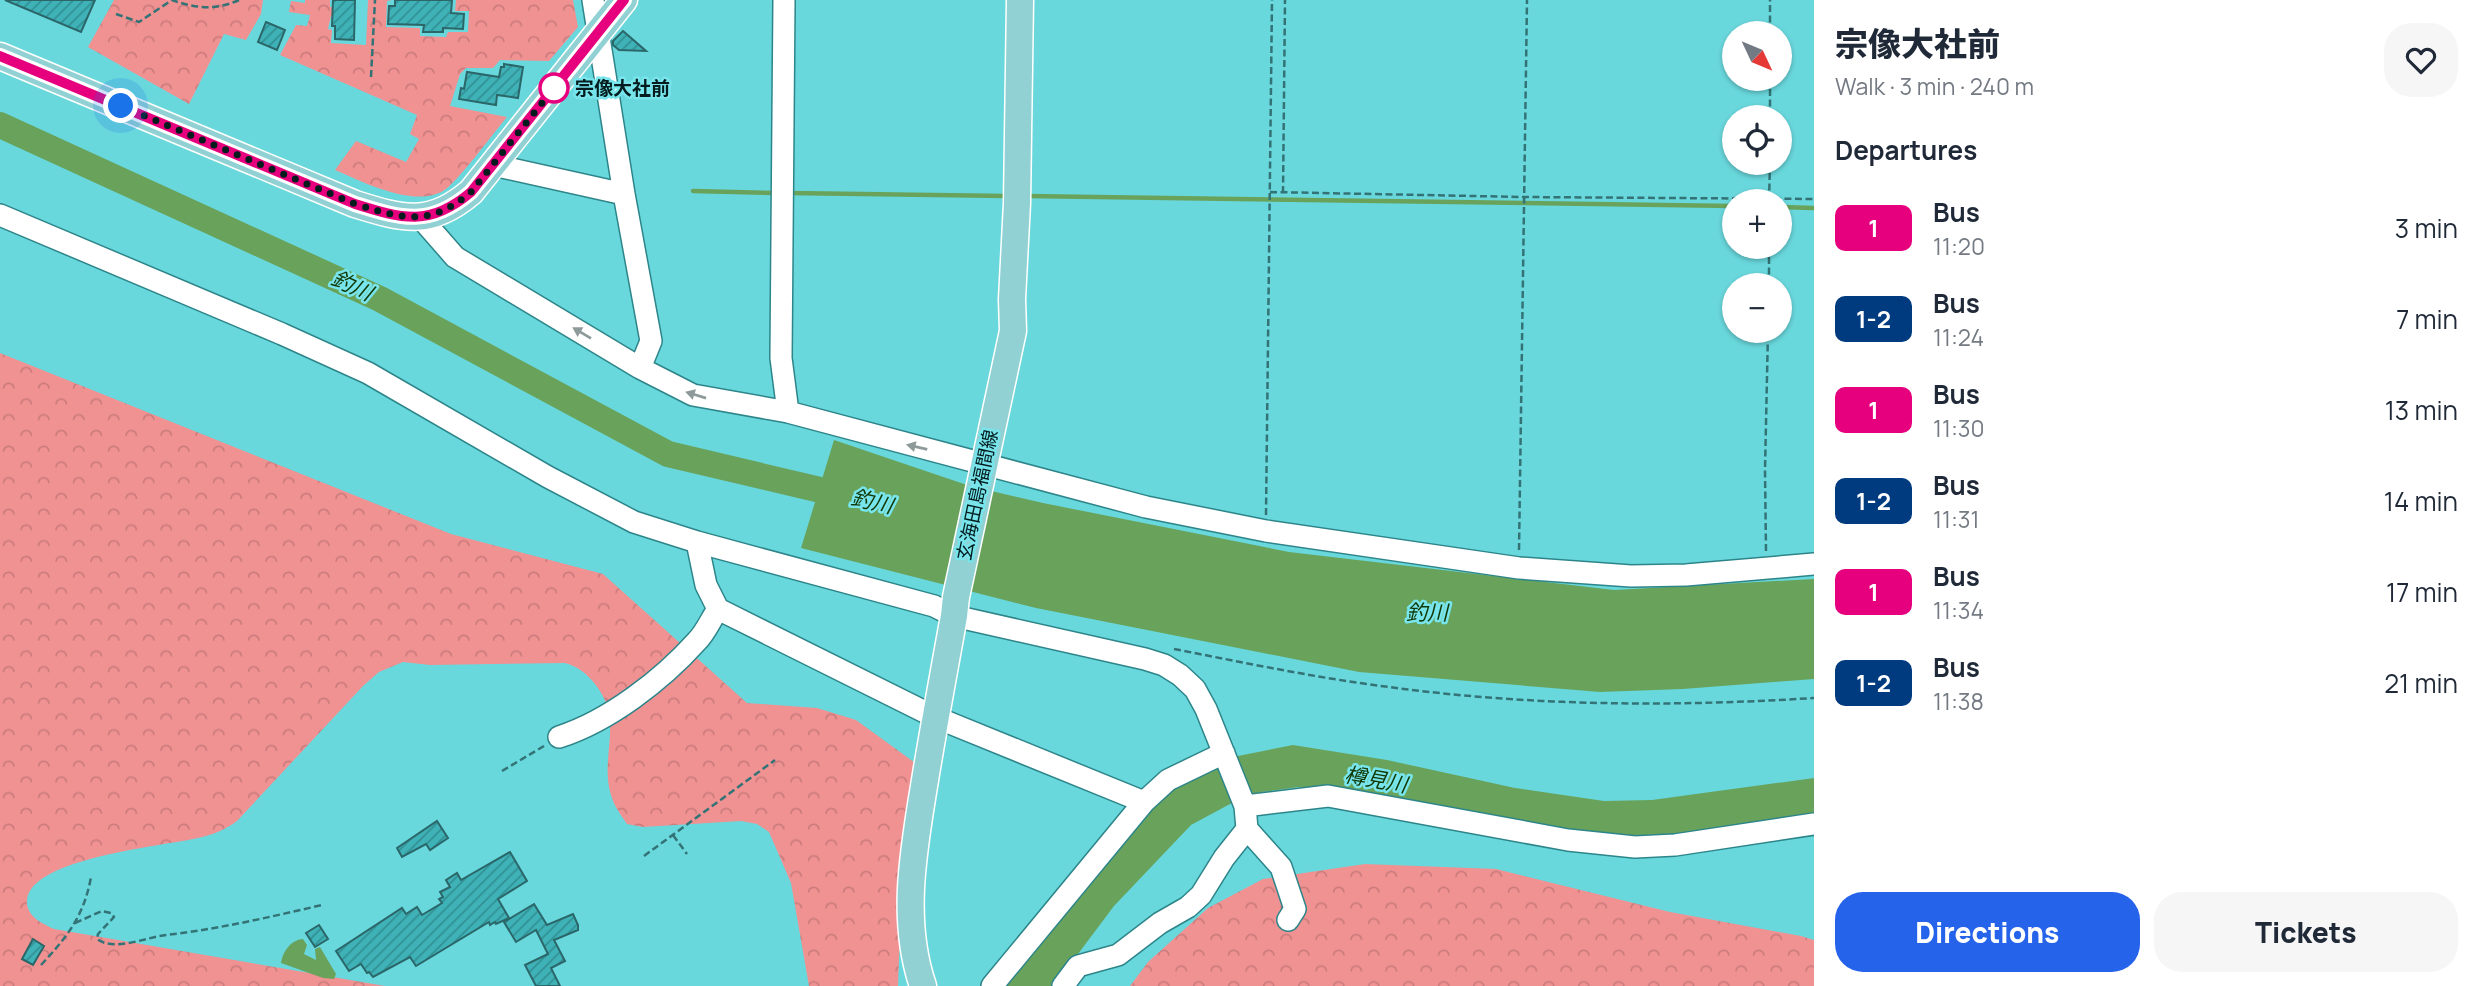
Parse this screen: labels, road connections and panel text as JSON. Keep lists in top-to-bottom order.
{
  "streets": {
    "main road": ["玄海田島福間線"]
  },
  "water": ["釣川", "樽見川"],
  "places": ["宗像大社前"],
  "lines": ["bus line 1"],
  "north": "bottom right",
  "page": {
    "heading": [
      ["宗像大社前", "Walk · 3 min · 240 m"],
      "Departures"
    ],
    "map_buttons": ["+", "−"],
    "list": [
      {
        "mark": "1",
        "name": "Bus",
        "note": "11:20",
        "value": "3 min"
      },
      {
        "mark": "1-2",
        "name": "Bus",
        "note": "11:24",
        "value": "7 min"
      },
      {
        "mark": "1",
        "name": "Bus",
        "note": "11:30",
        "value": "13 min"
      },
      {
        "mark": "1-2",
        "name": "Bus",
        "note": "11:31",
        "value": "14 min"
      },
      {
        "mark": "1",
        "name": "Bus",
        "note": "11:34",
        "value": "17 min"
      },
      {
        "mark": "1-2",
        "name": "Bus",
        "note": "11:38",
        "value": "21 min"
      }
    ],
    "buttons": ["Directions", "Tickets"]
  }
}
